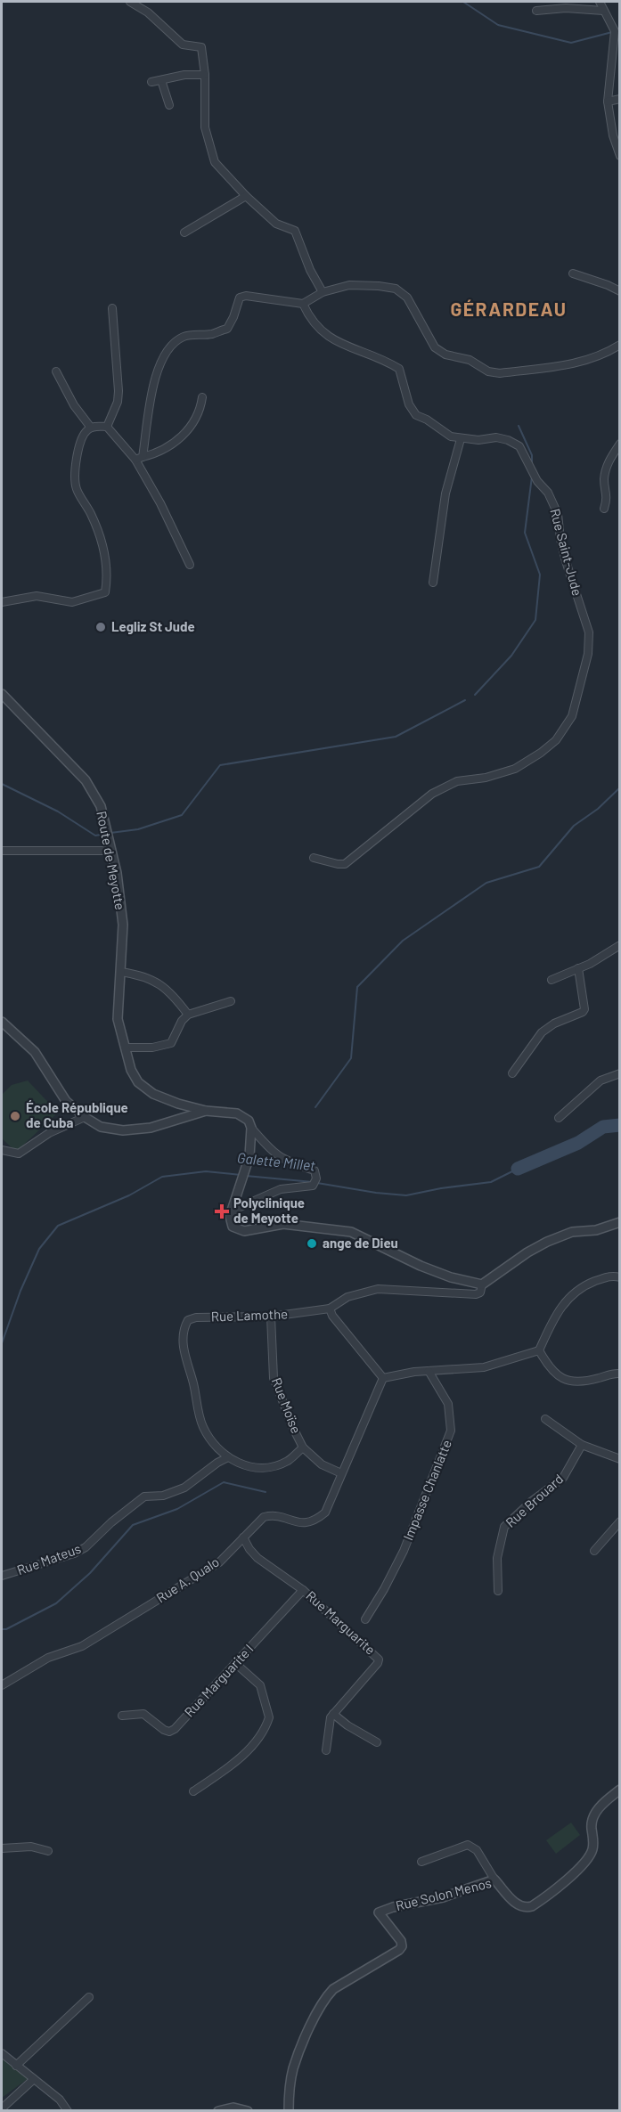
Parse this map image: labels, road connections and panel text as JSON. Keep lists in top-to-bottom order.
{
  "streets": {
    "street": [
      "Rue Saint-Jude",
      "Route de Meyotte",
      "Rue Lamothe",
      "Rue Moïse",
      "Impasse Chanlatte",
      "Rue Brouard",
      "Rue Mateus",
      "Rue A. Qualo",
      "Rue Marguarite",
      "Rue Marguarite I",
      "Rue Solon Menos"
    ]
  },
  "crossings": [
    ["Rue Lamothe", "Rue Moïse"],
    ["Rue Lamothe", "Rue Mateus"],
    ["Rue Moïse", "Rue A. Qualo"],
    ["Rue A. Qualo", "Rue Marguarite"],
    ["Rue Marguarite", "Rue Marguarite I"]
  ],
  "districts": ["GÉRARDEAU"],
  "water": ["Galette Millet"],
  "places": {
    "other": ["Legliz St Jude", "École République de Cuba", "ange de Dieu"],
    "health": ["Polyclinique de Meyotte"]
  }
}
